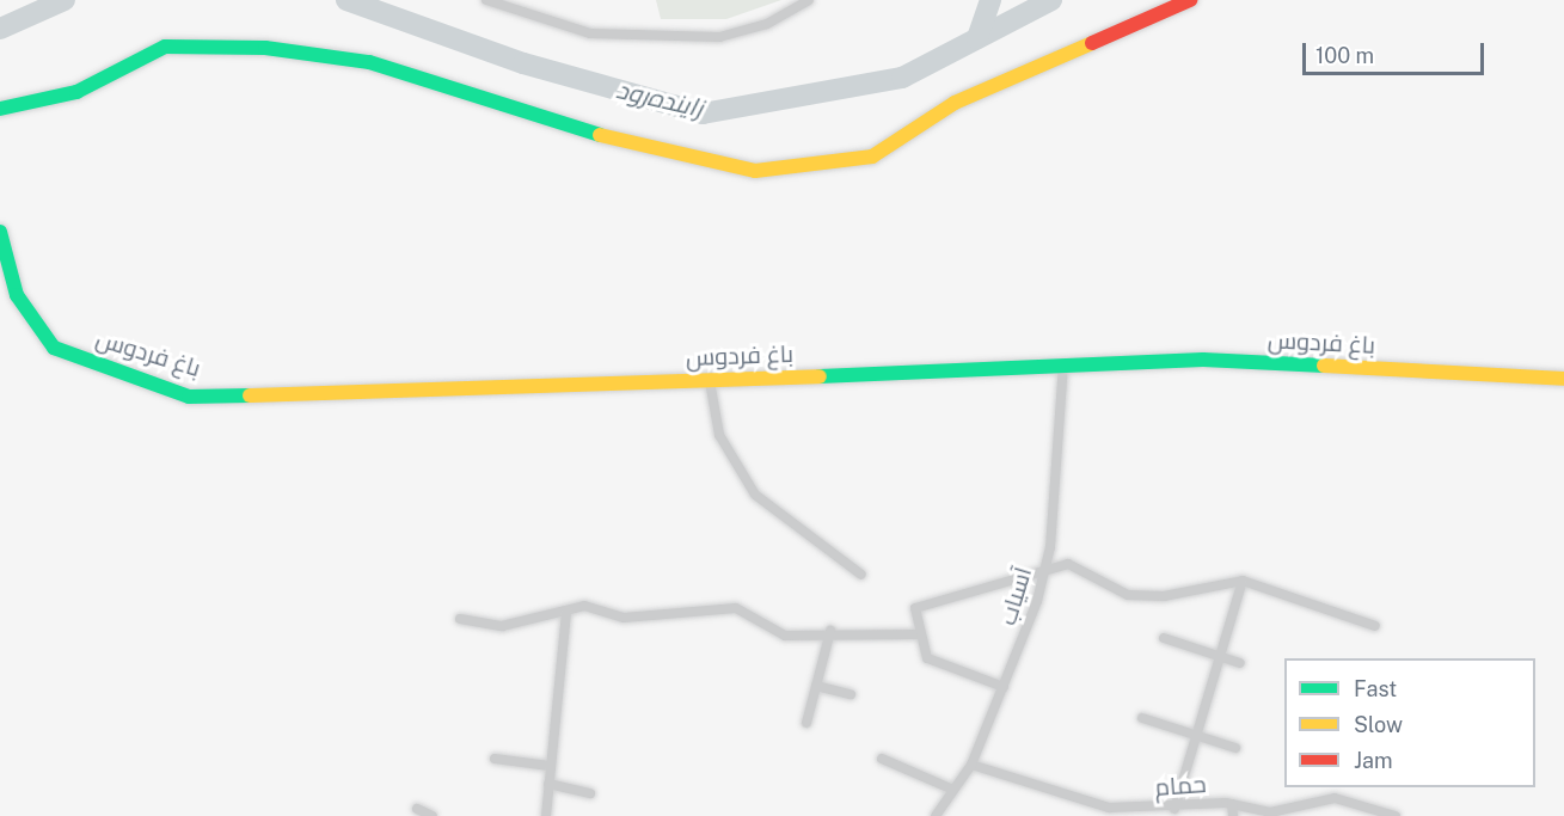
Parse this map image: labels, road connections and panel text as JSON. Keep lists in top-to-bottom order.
{
  "streets": {
    "street": ["باغ فردوس", "آسیاب", "حمام"]
  },
  "crossings": [
    ["باغ فردوس", "آسیاب"],
    ["آسیاب", "حمام"]
  ],
  "water": ["زاینده‌رود"],
  "legend": ["Fast", "Slow", "Jam"],
  "scale_bar": "100 m"
}
